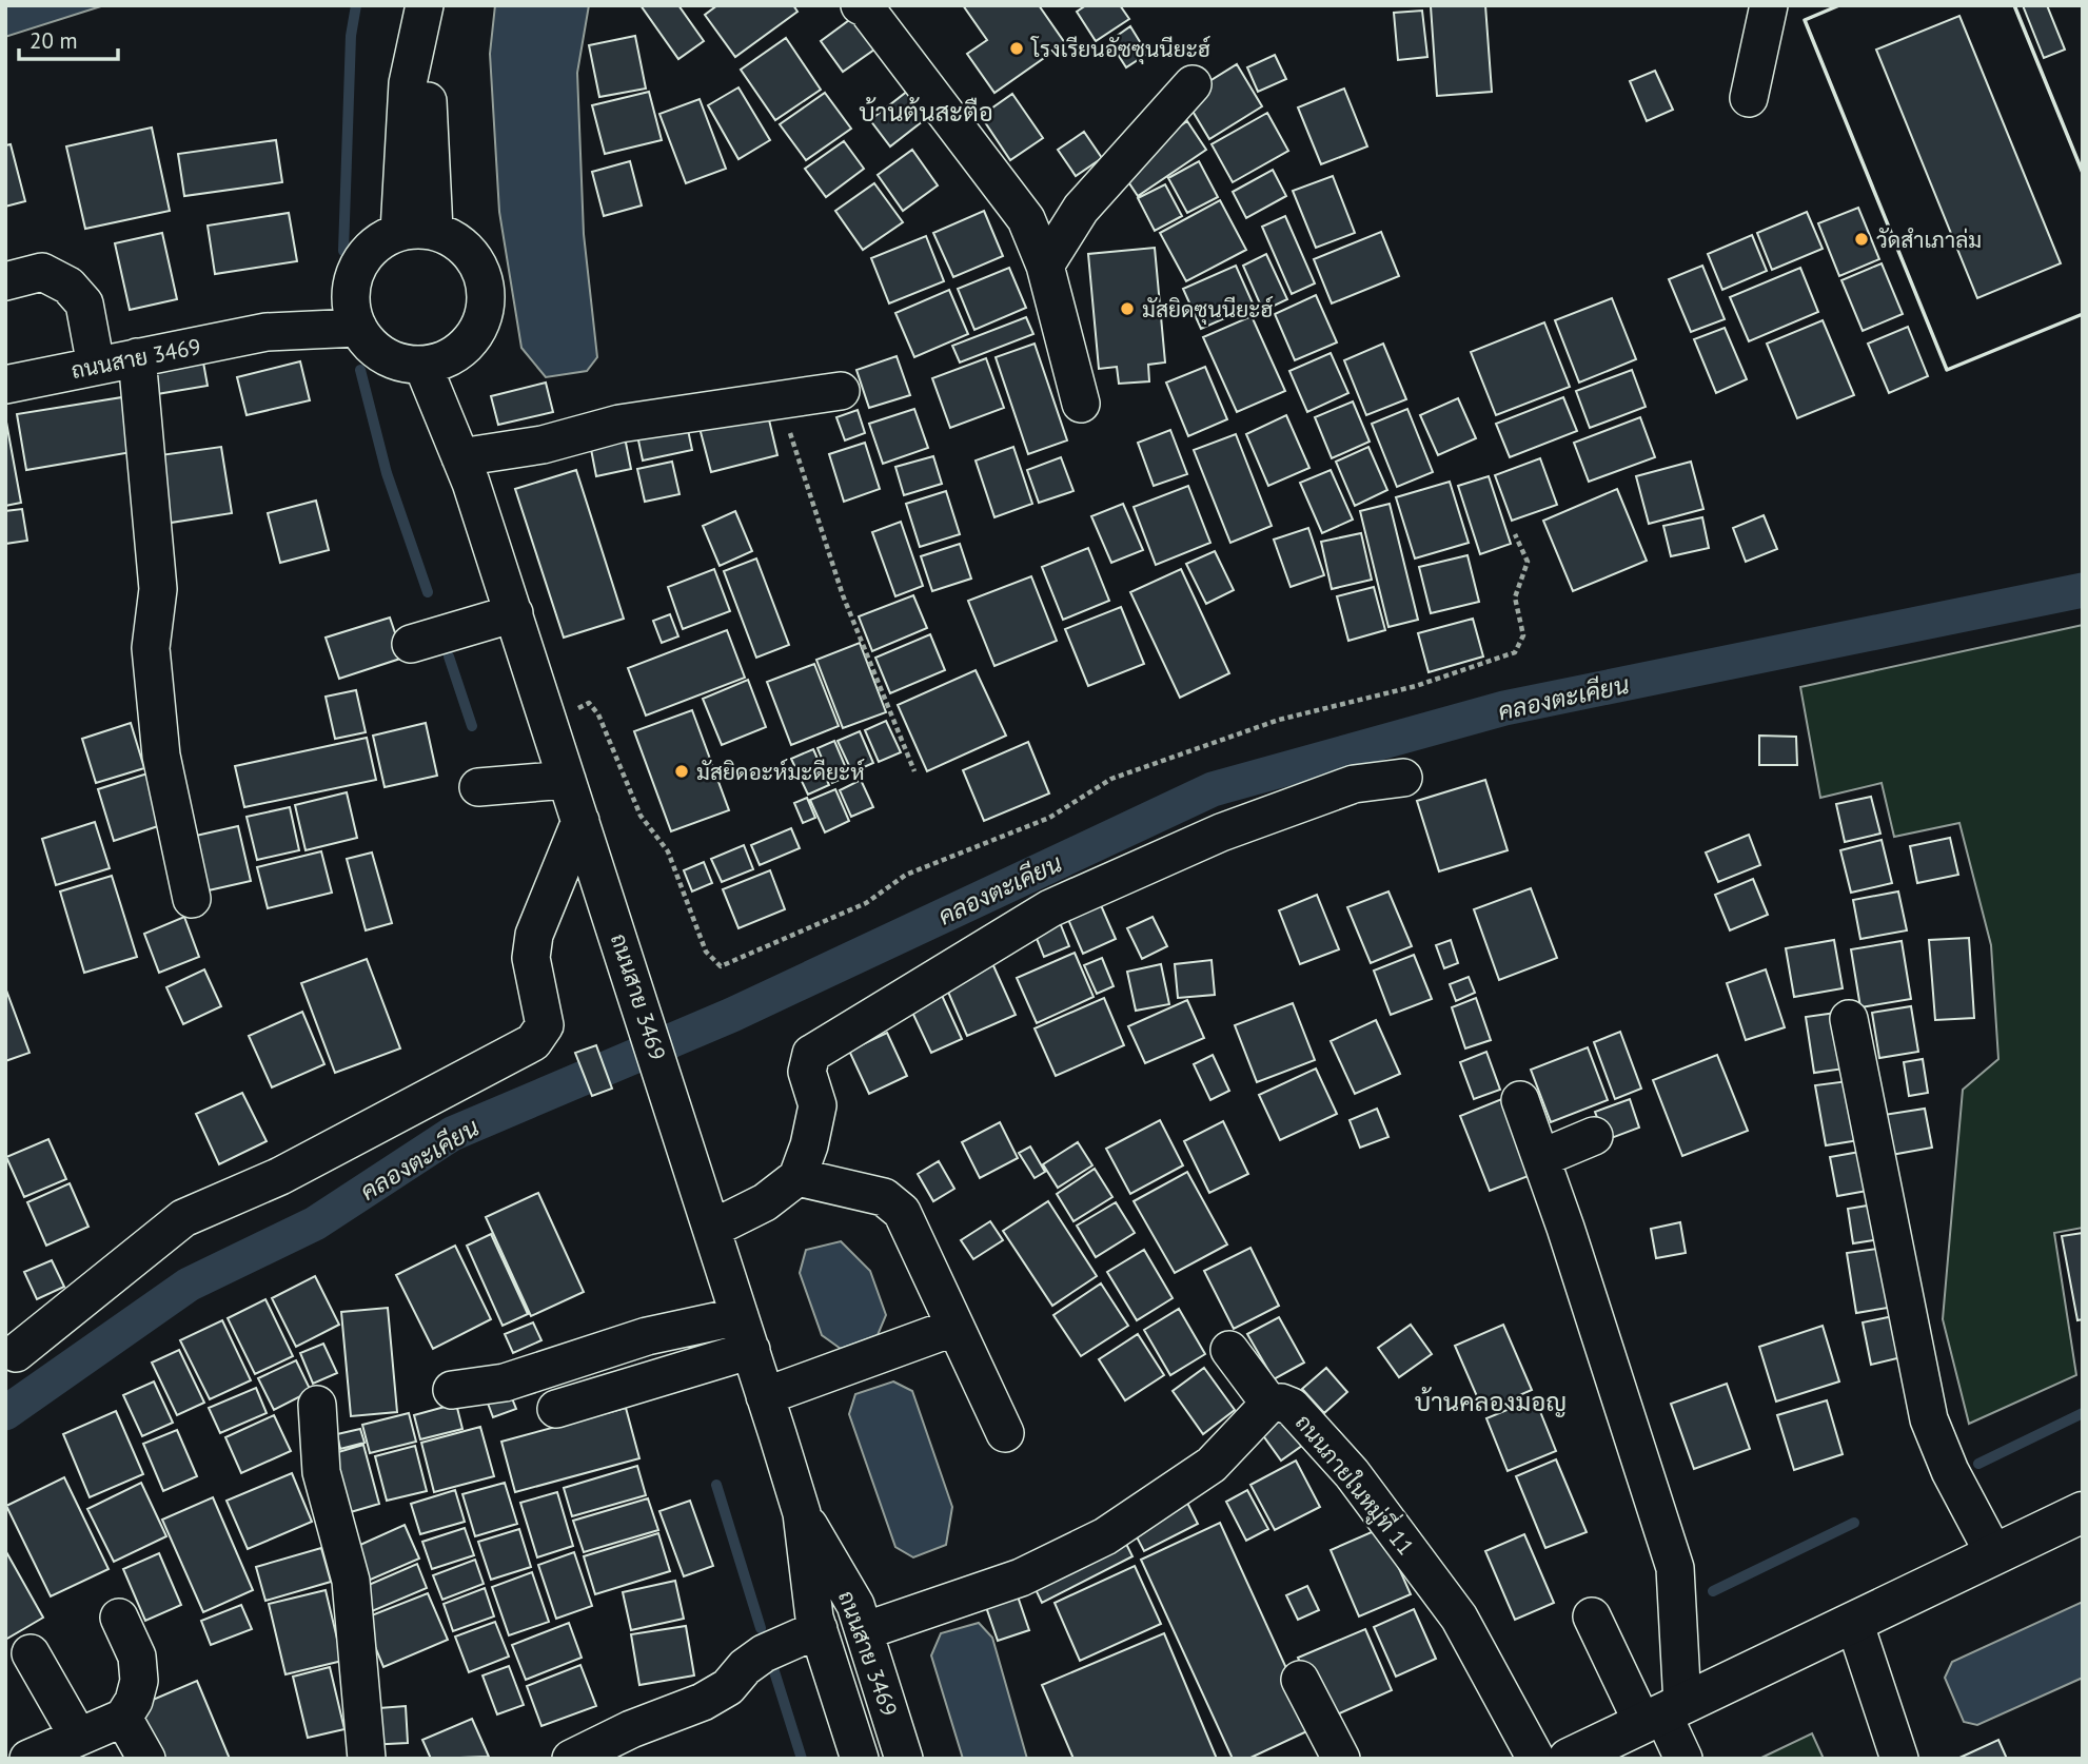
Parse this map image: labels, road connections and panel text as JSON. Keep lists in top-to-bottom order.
{
  "streets": {
    "street": ["ถนนสาย 3469", "ถนนภายในหมู่ที่ 11"]
  },
  "crossings": [
    ["ถนนสาย 3469", "ถนนภายในหมู่ที่ 11"]
  ],
  "districts": ["บ้านต้นสะตือ", "บ้านคลองมอญ"],
  "water": ["คลองตะเคียน"],
  "places": [
    "โรงเรียนอัซซุนนียะฮ์",
    "วัดสำเภาล่ม",
    "มัสยิดซุนนียะฮ์",
    "มัสยิดอะห์มะดียะห์"
  ],
  "scale_bar": "20 m"
}
